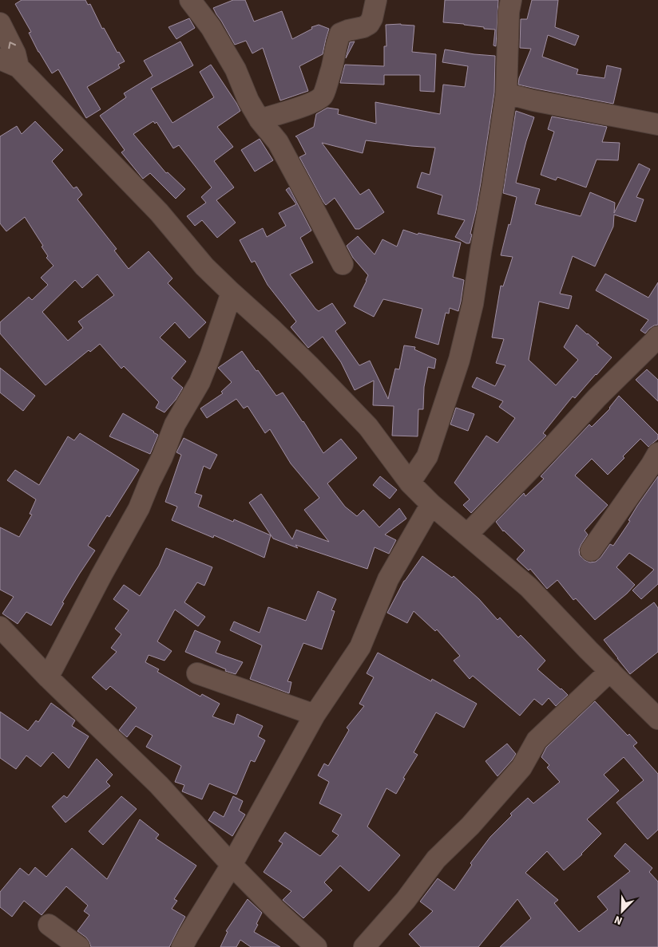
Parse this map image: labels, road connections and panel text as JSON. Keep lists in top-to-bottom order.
{
  "north": "bottom left"
}
